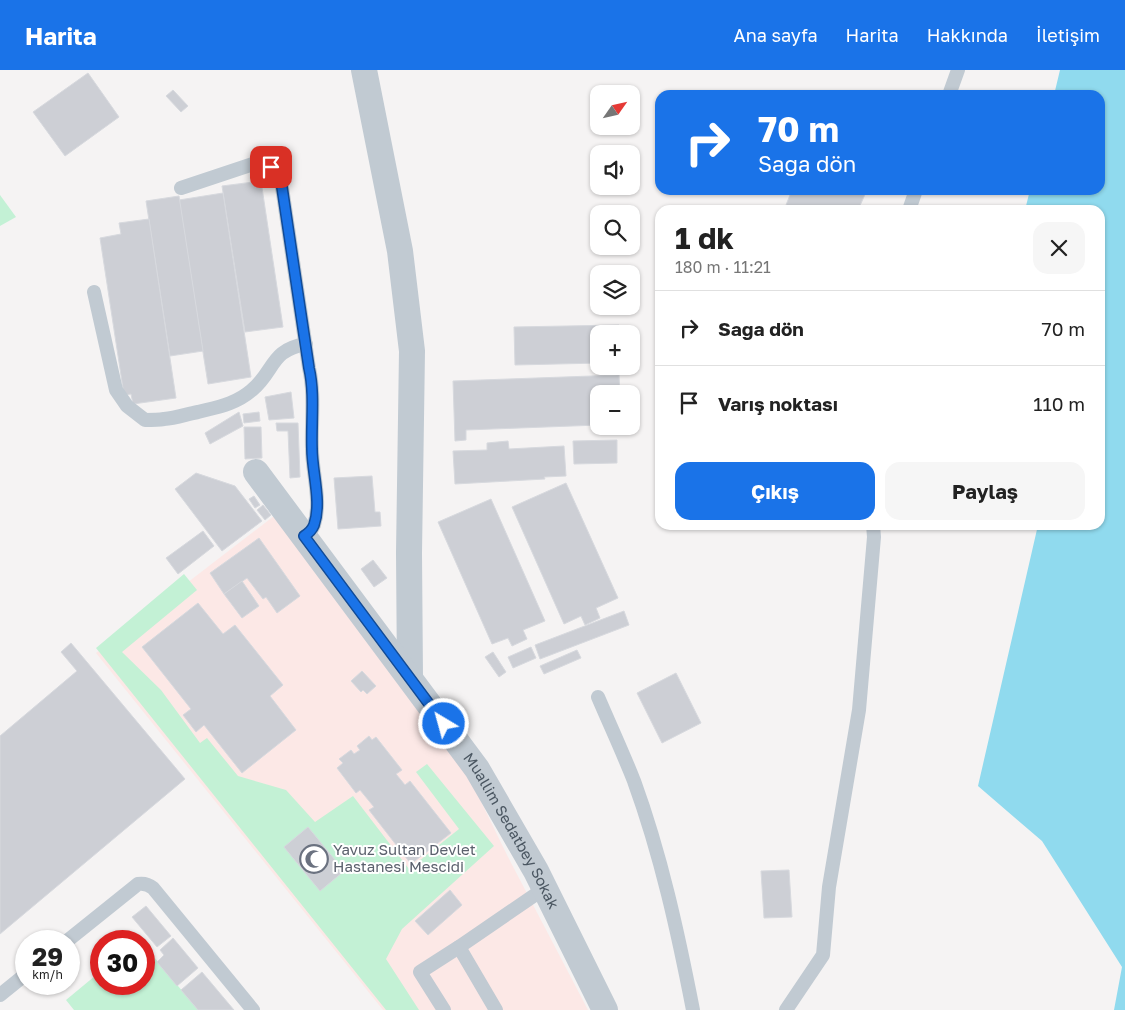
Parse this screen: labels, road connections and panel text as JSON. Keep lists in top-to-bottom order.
{
  "streets": {
    "street": ["Muallim Sedatbey Sokak"]
  },
  "places": {
    "mosque": ["Yavuz Sultan Devlet Hastanesi Mescidi"]
  },
  "north": "top right",
  "page": {
    "header": "Harita",
    "nav": [
      "Ana sayfa",
      "Harita",
      "Hakkında",
      "İletişim"
    ],
    "map_buttons": ["+", "−"],
    "turn": ["70 m", "Sağa dön"],
    "heading": ["1 dk", "180 m · 11:21"],
    "list": [
      {
        "name": "Sağa dön",
        "value": "70 m"
      },
      {
        "name": "Varış noktası",
        "value": "110 m"
      }
    ],
    "buttons": ["Çıkış", "Paylaş"],
    "speed": "29 km/h",
    "limit": "30"
  }
}
